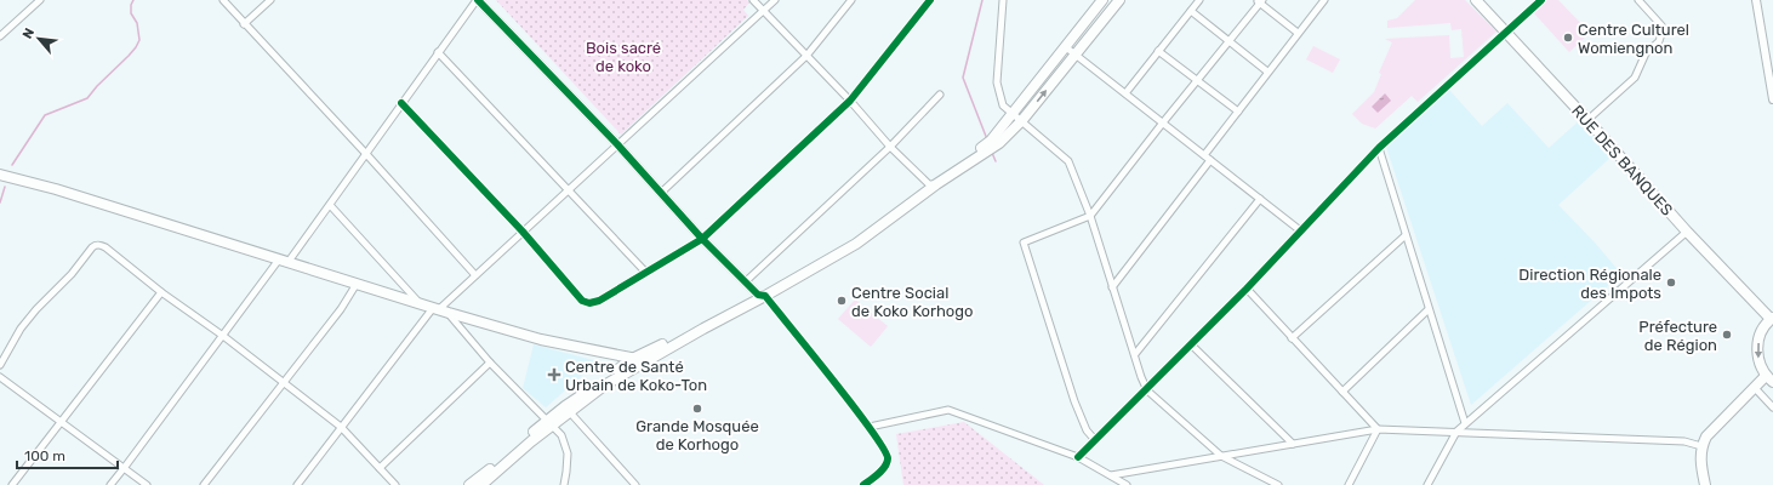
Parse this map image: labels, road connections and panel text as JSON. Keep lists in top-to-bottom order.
{
  "streets": {
    "main road": ["RUE DES BANQUES"]
  },
  "parks": ["Bois sacré de koko"],
  "places": {
    "other": [
      "Centre Culturel Womiengnon",
      "Direction Régionale des Impots",
      "Centre Social de Koko Korhogo",
      "Préfecture de Région",
      "Grande Mosquée de Korhogo"
    ],
    "health": ["Centre de Santé Urbain de Koko-Ton"]
  },
  "scale_bar": "100 m",
  "north": "top left"
}
